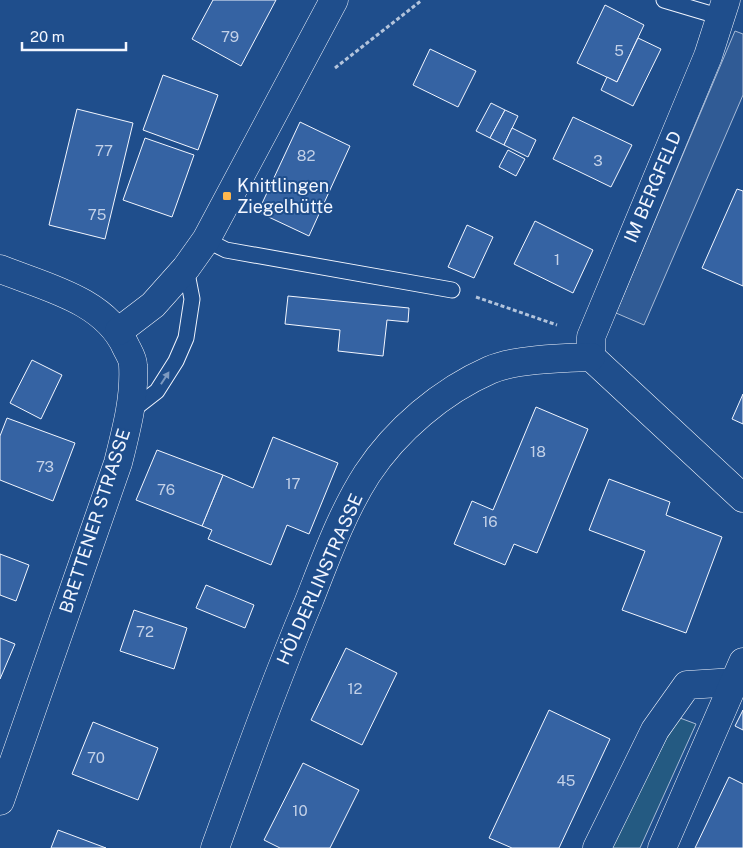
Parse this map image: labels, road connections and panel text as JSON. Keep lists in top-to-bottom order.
{
  "streets": {
    "street": ["IM BERGFELD", "BRETTENER STRASSE", "HÖLDERLINSTRASSE"]
  },
  "crossings": [
    ["IM BERGFELD", "HÖLDERLINSTRASSE"]
  ],
  "places": {
    "transit": ["Knittlingen Ziegelhütte"]
  },
  "house_numbers": [
    "79",
    "5",
    "77",
    "82",
    "3",
    "75",
    "1",
    "18",
    "73",
    "17",
    "76",
    "16",
    "72",
    "12",
    "70",
    "45",
    "10"
  ],
  "scale_bar": "20 m"
}
